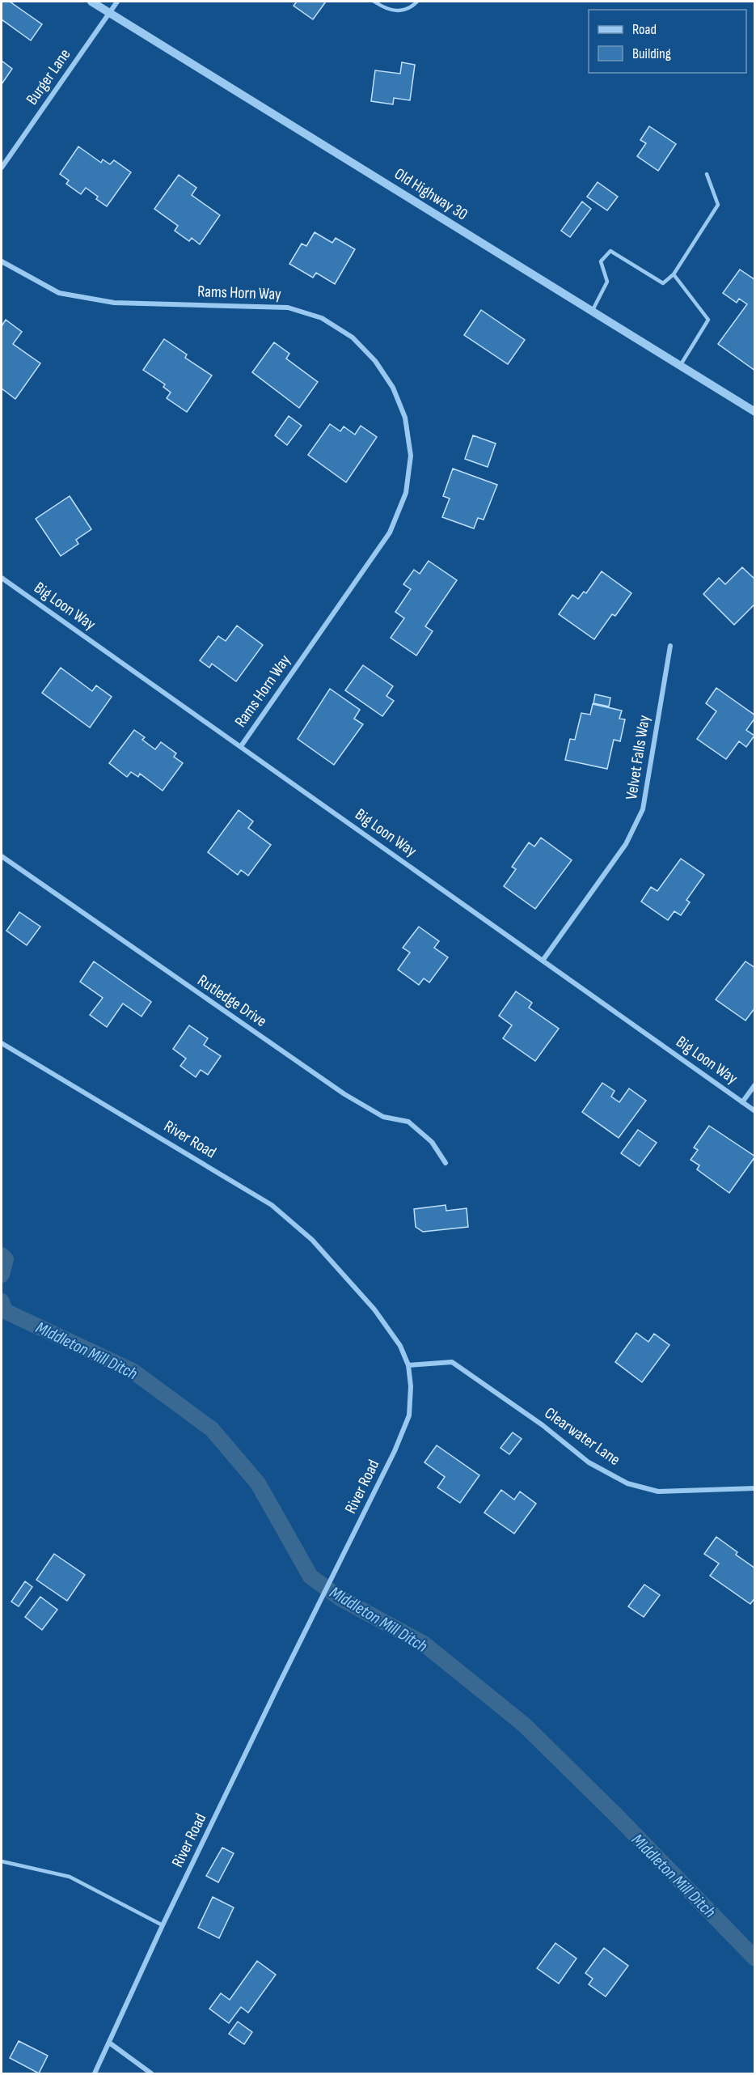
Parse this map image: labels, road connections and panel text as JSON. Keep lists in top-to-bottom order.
{
  "streets": {
    "street": [
      "Burger Lane",
      "Old Highway 30",
      "Rams Horn Way",
      "Big Loon Way",
      "Velvet Falls Way",
      "Rutledge Drive",
      "River Road",
      "Clearwater Lane"
    ]
  },
  "crossings": [
    ["Burger Lane", "Old Highway 30"],
    ["Rams Horn Way", "Big Loon Way"],
    ["Big Loon Way", "Velvet Falls Way"],
    ["River Road", "Clearwater Lane"]
  ],
  "water": ["MIddleton Mill Ditch"],
  "legend": ["Road", "Building"]
}
